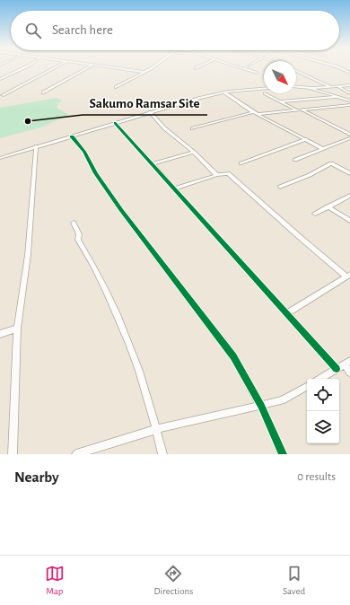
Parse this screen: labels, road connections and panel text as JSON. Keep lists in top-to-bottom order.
{
  "places": ["Sakumo Ramsar Site"],
  "north": "bottom right",
  "page": {
    "search": "Search here",
    "heading": ["Nearby", "0 results"],
    "nav": ["Map", "Directions", "Saved"]
  }
}
